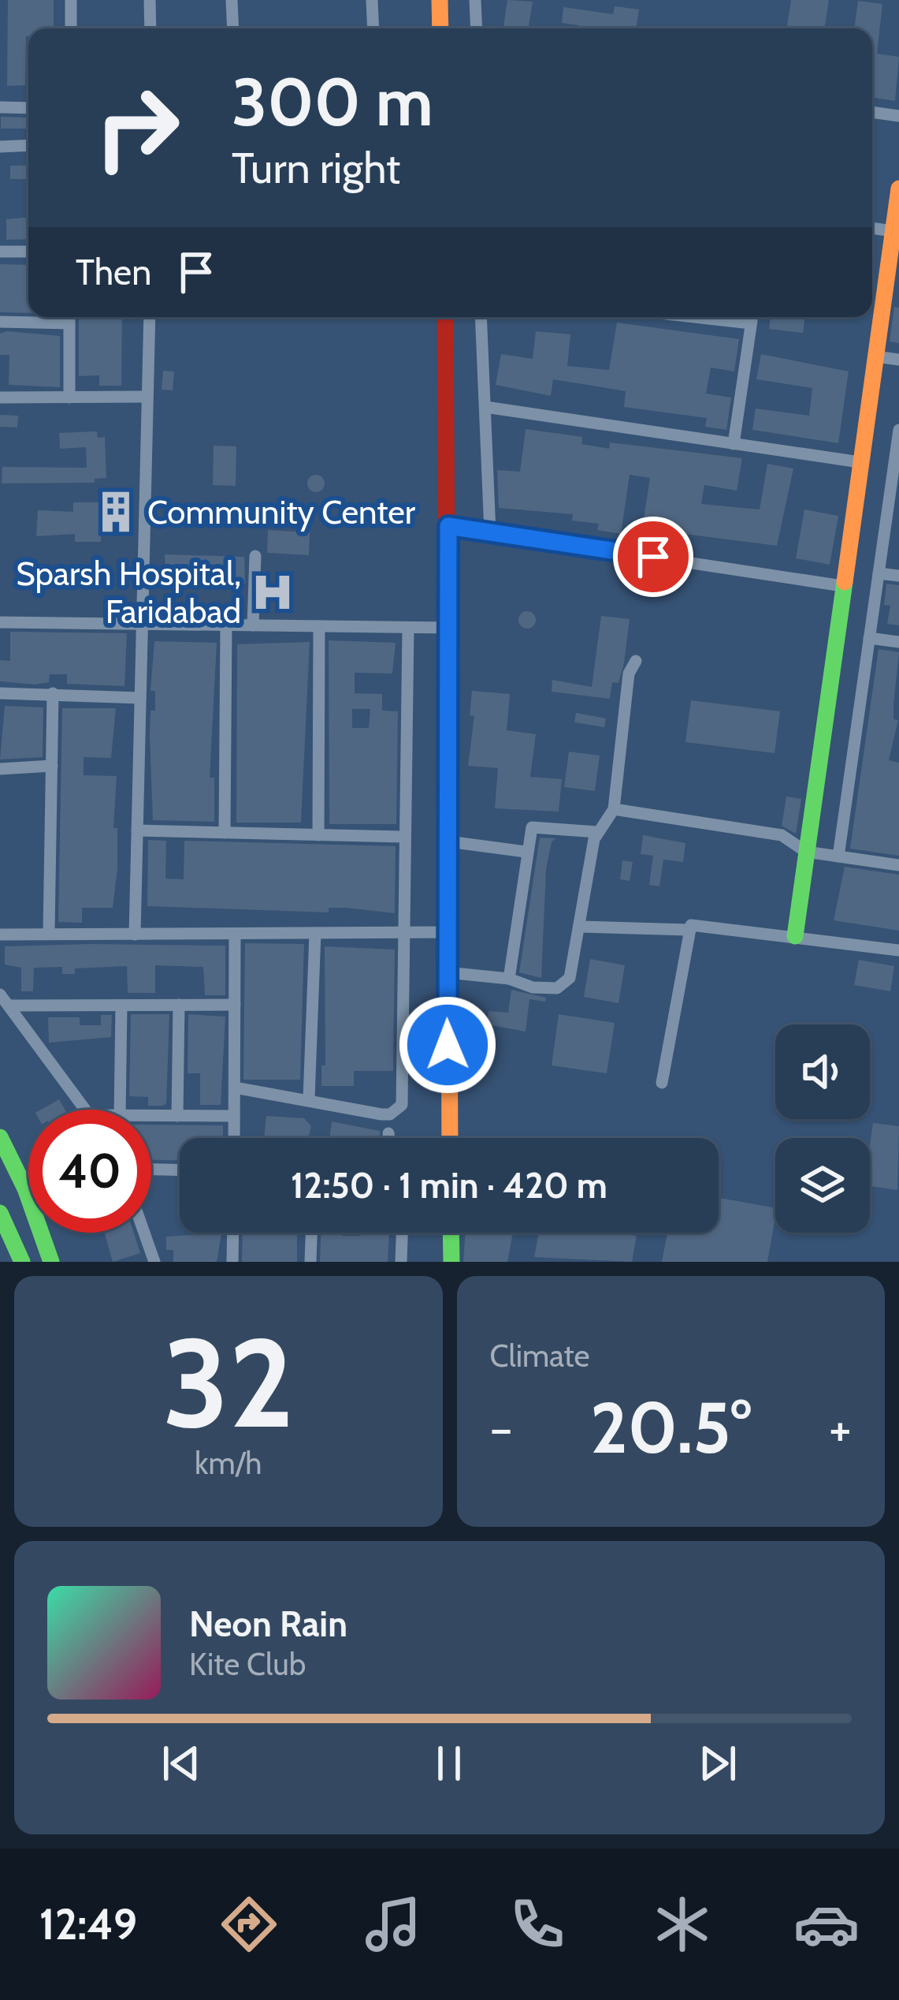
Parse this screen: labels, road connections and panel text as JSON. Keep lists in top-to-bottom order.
{
  "places": {
    "building": ["Community Center"],
    "hospital": ["Sparsh Hospital, Faridabad"]
  },
  "page": {
    "turn": ["300 m", "Turn right"],
    "then": "Then",
    "limit": "40",
    "trip": "12:50 · 1 min · 420 m",
    "tile": [
      ["32", "km/h"],
      "Climate"
    ],
    "heat": ["−", "20.5°", "+"],
    "song": ["Neon Rain", "Kite Club"],
    "tabs": "12:49"
  }
}
